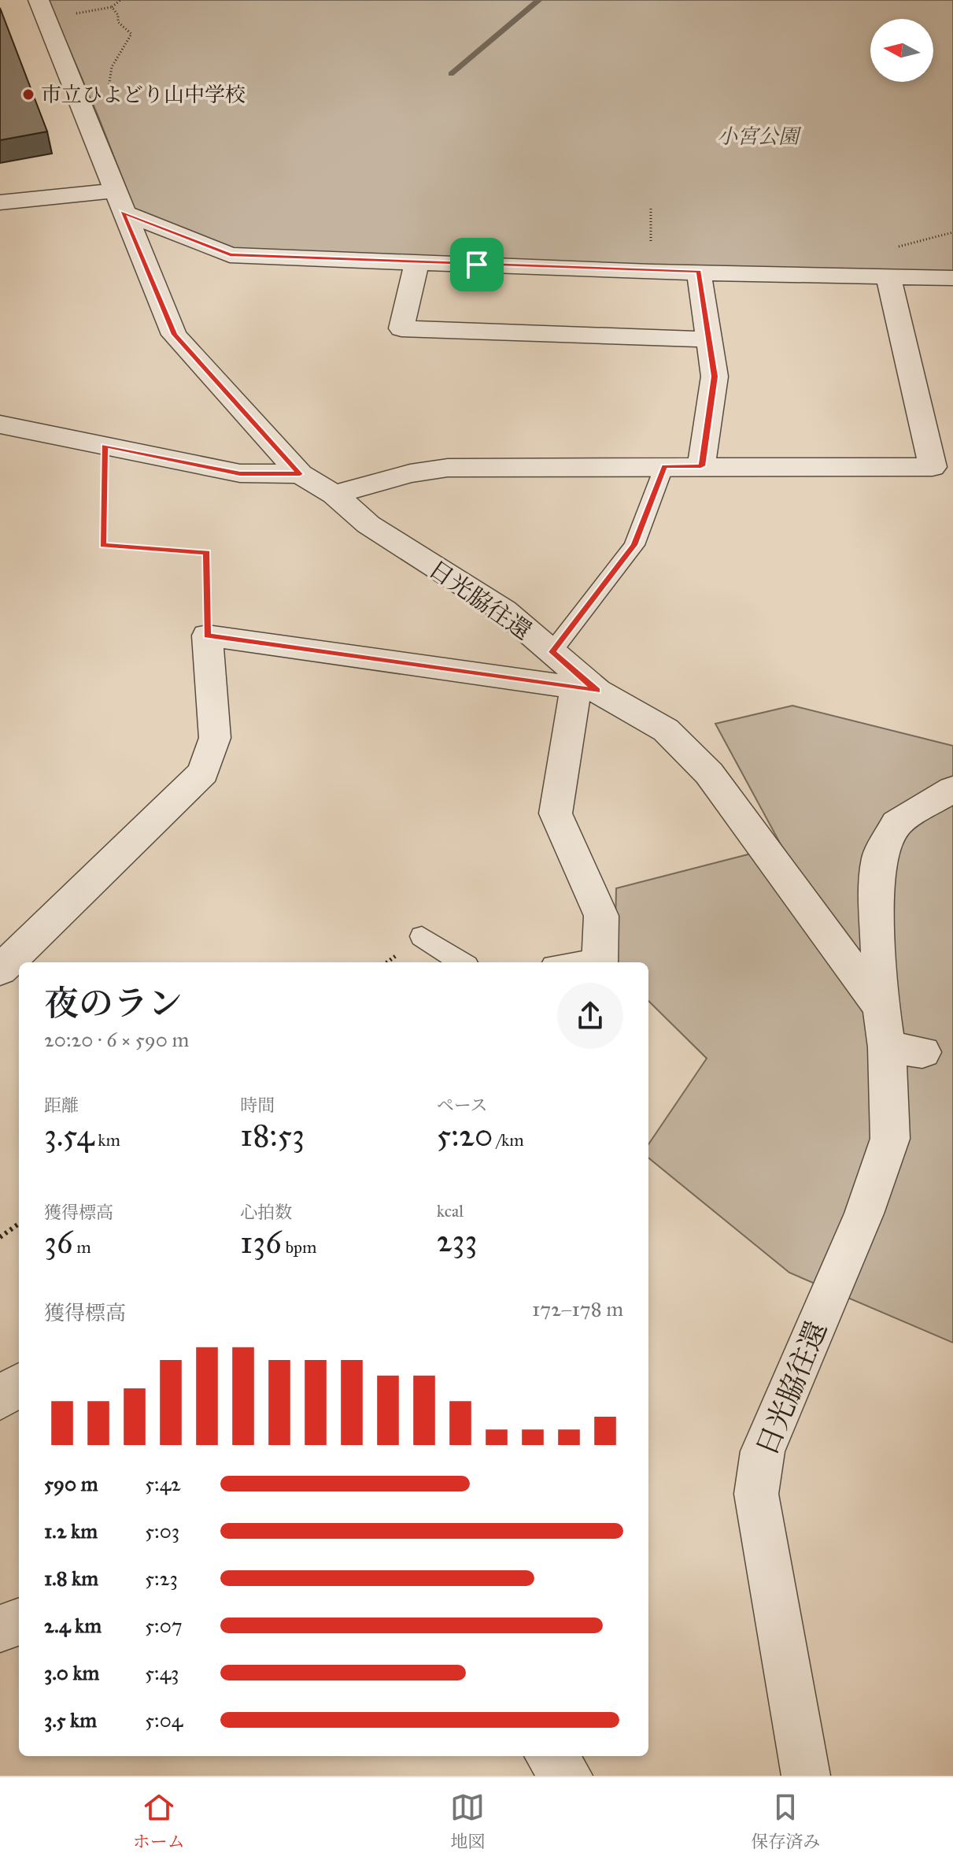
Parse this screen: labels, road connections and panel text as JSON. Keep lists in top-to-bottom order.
{
  "streets": {
    "street": ["日光脇往還"]
  },
  "parks": ["小宮公園"],
  "places": ["市立ひよどり山中学校"],
  "north": "left",
  "page": {
    "heading": ["夜のラン", "20:20 · 6 × 590 m"],
    "stats": [
      ["距離", "3.54 km"],
      ["時間", "18:53"],
      ["ペース", "5:20 /km"],
      ["獲得標高", "36 m"],
      ["心拍数", "136 bpm"],
      ["kcal", "233"]
    ],
    "chart": ["獲得標高", "172–178 m"],
    "list": [
      {
        "name": "590 m",
        "note": "5:42"
      },
      {
        "name": "1.2 km",
        "note": "5:03"
      },
      {
        "name": "1.8 km",
        "note": "5:23"
      },
      {
        "name": "2.4 km",
        "note": "5:07"
      },
      {
        "name": "3.0 km",
        "note": "5:43"
      },
      {
        "name": "3.5 km",
        "note": "5:04"
      }
    ],
    "tabs": ["ホーム", "地図", "保存済み"]
  }
}
